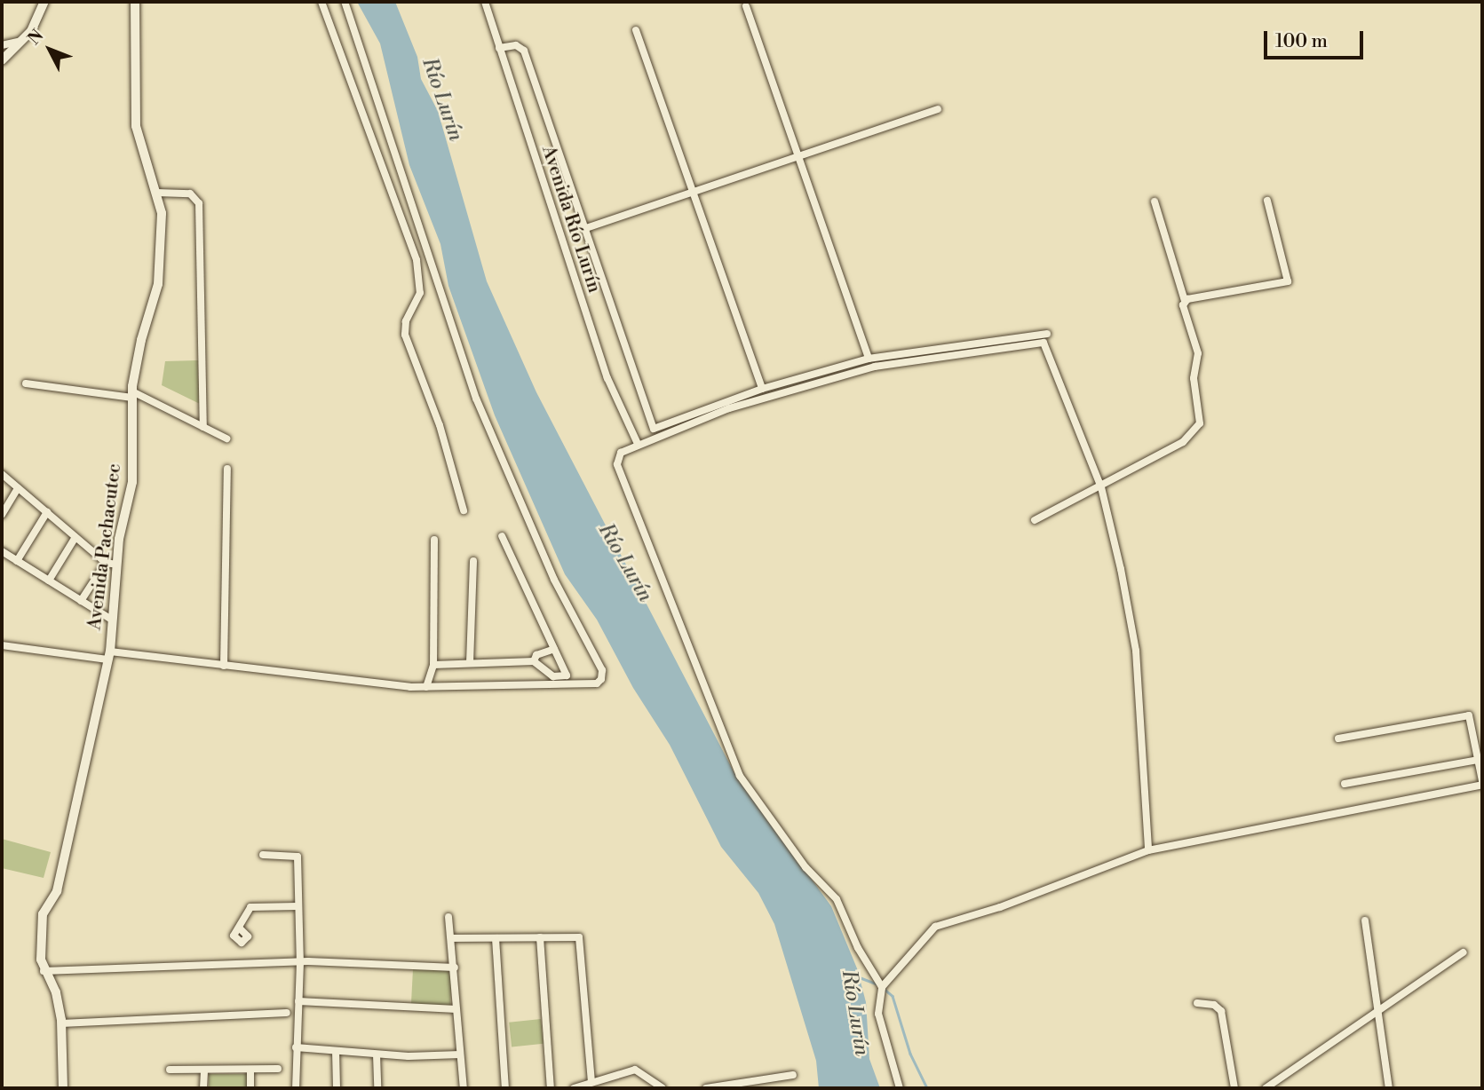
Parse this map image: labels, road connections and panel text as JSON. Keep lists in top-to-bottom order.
{
  "streets": {
    "main road": ["Avenida Pachacutec"],
    "street": ["Avenida Río Lurín"]
  },
  "water": ["Río Lurín"],
  "scale_bar": "100 m",
  "north": "top left"
}
